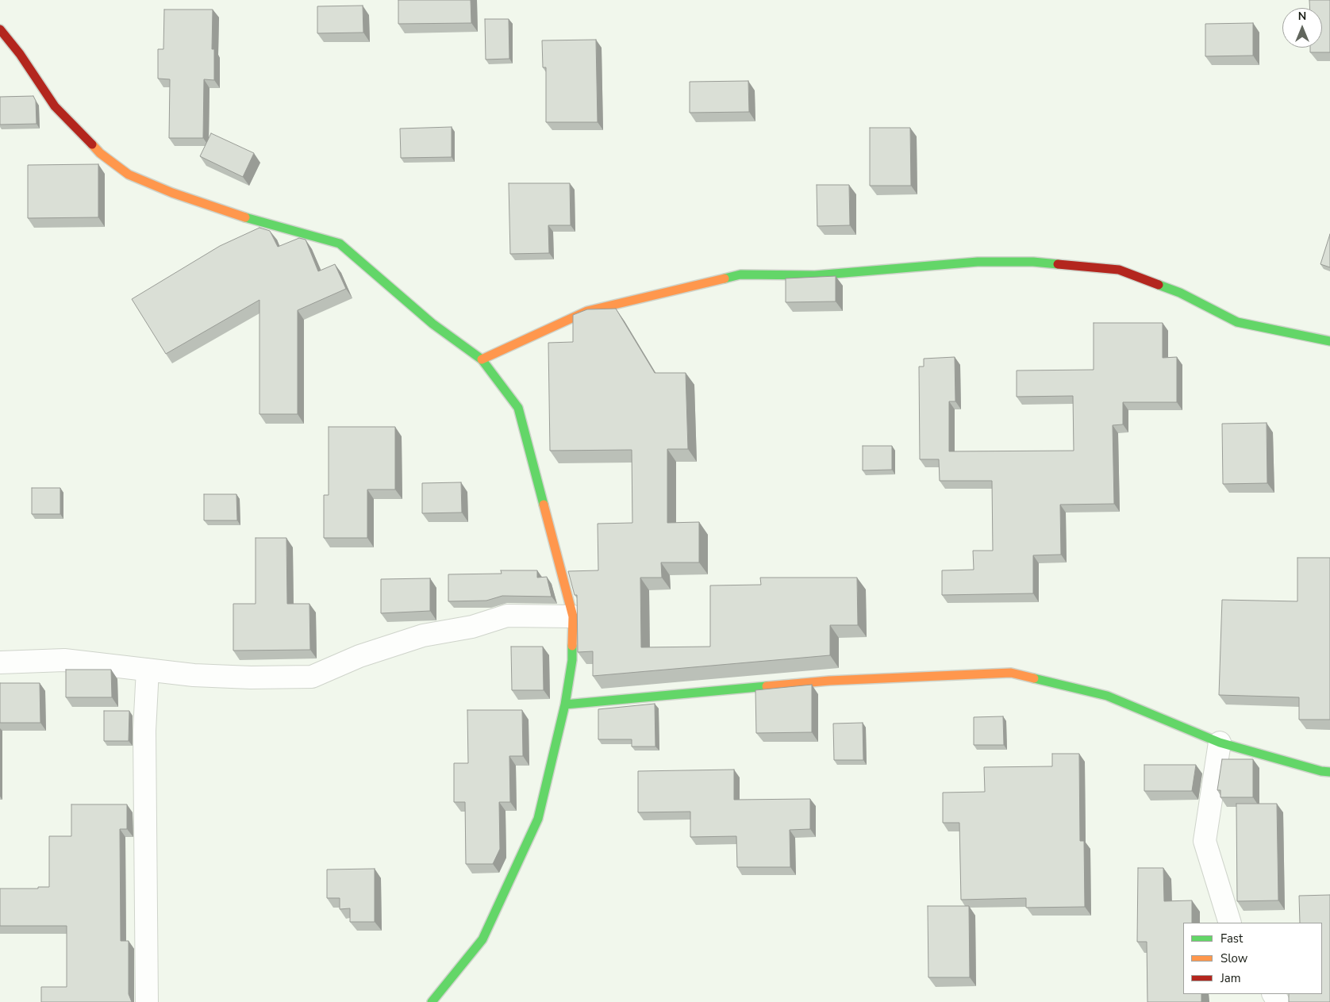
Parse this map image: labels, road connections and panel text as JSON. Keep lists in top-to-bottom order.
{
  "legend": ["Fast", "Slow", "Jam"],
  "north": "top"
}
